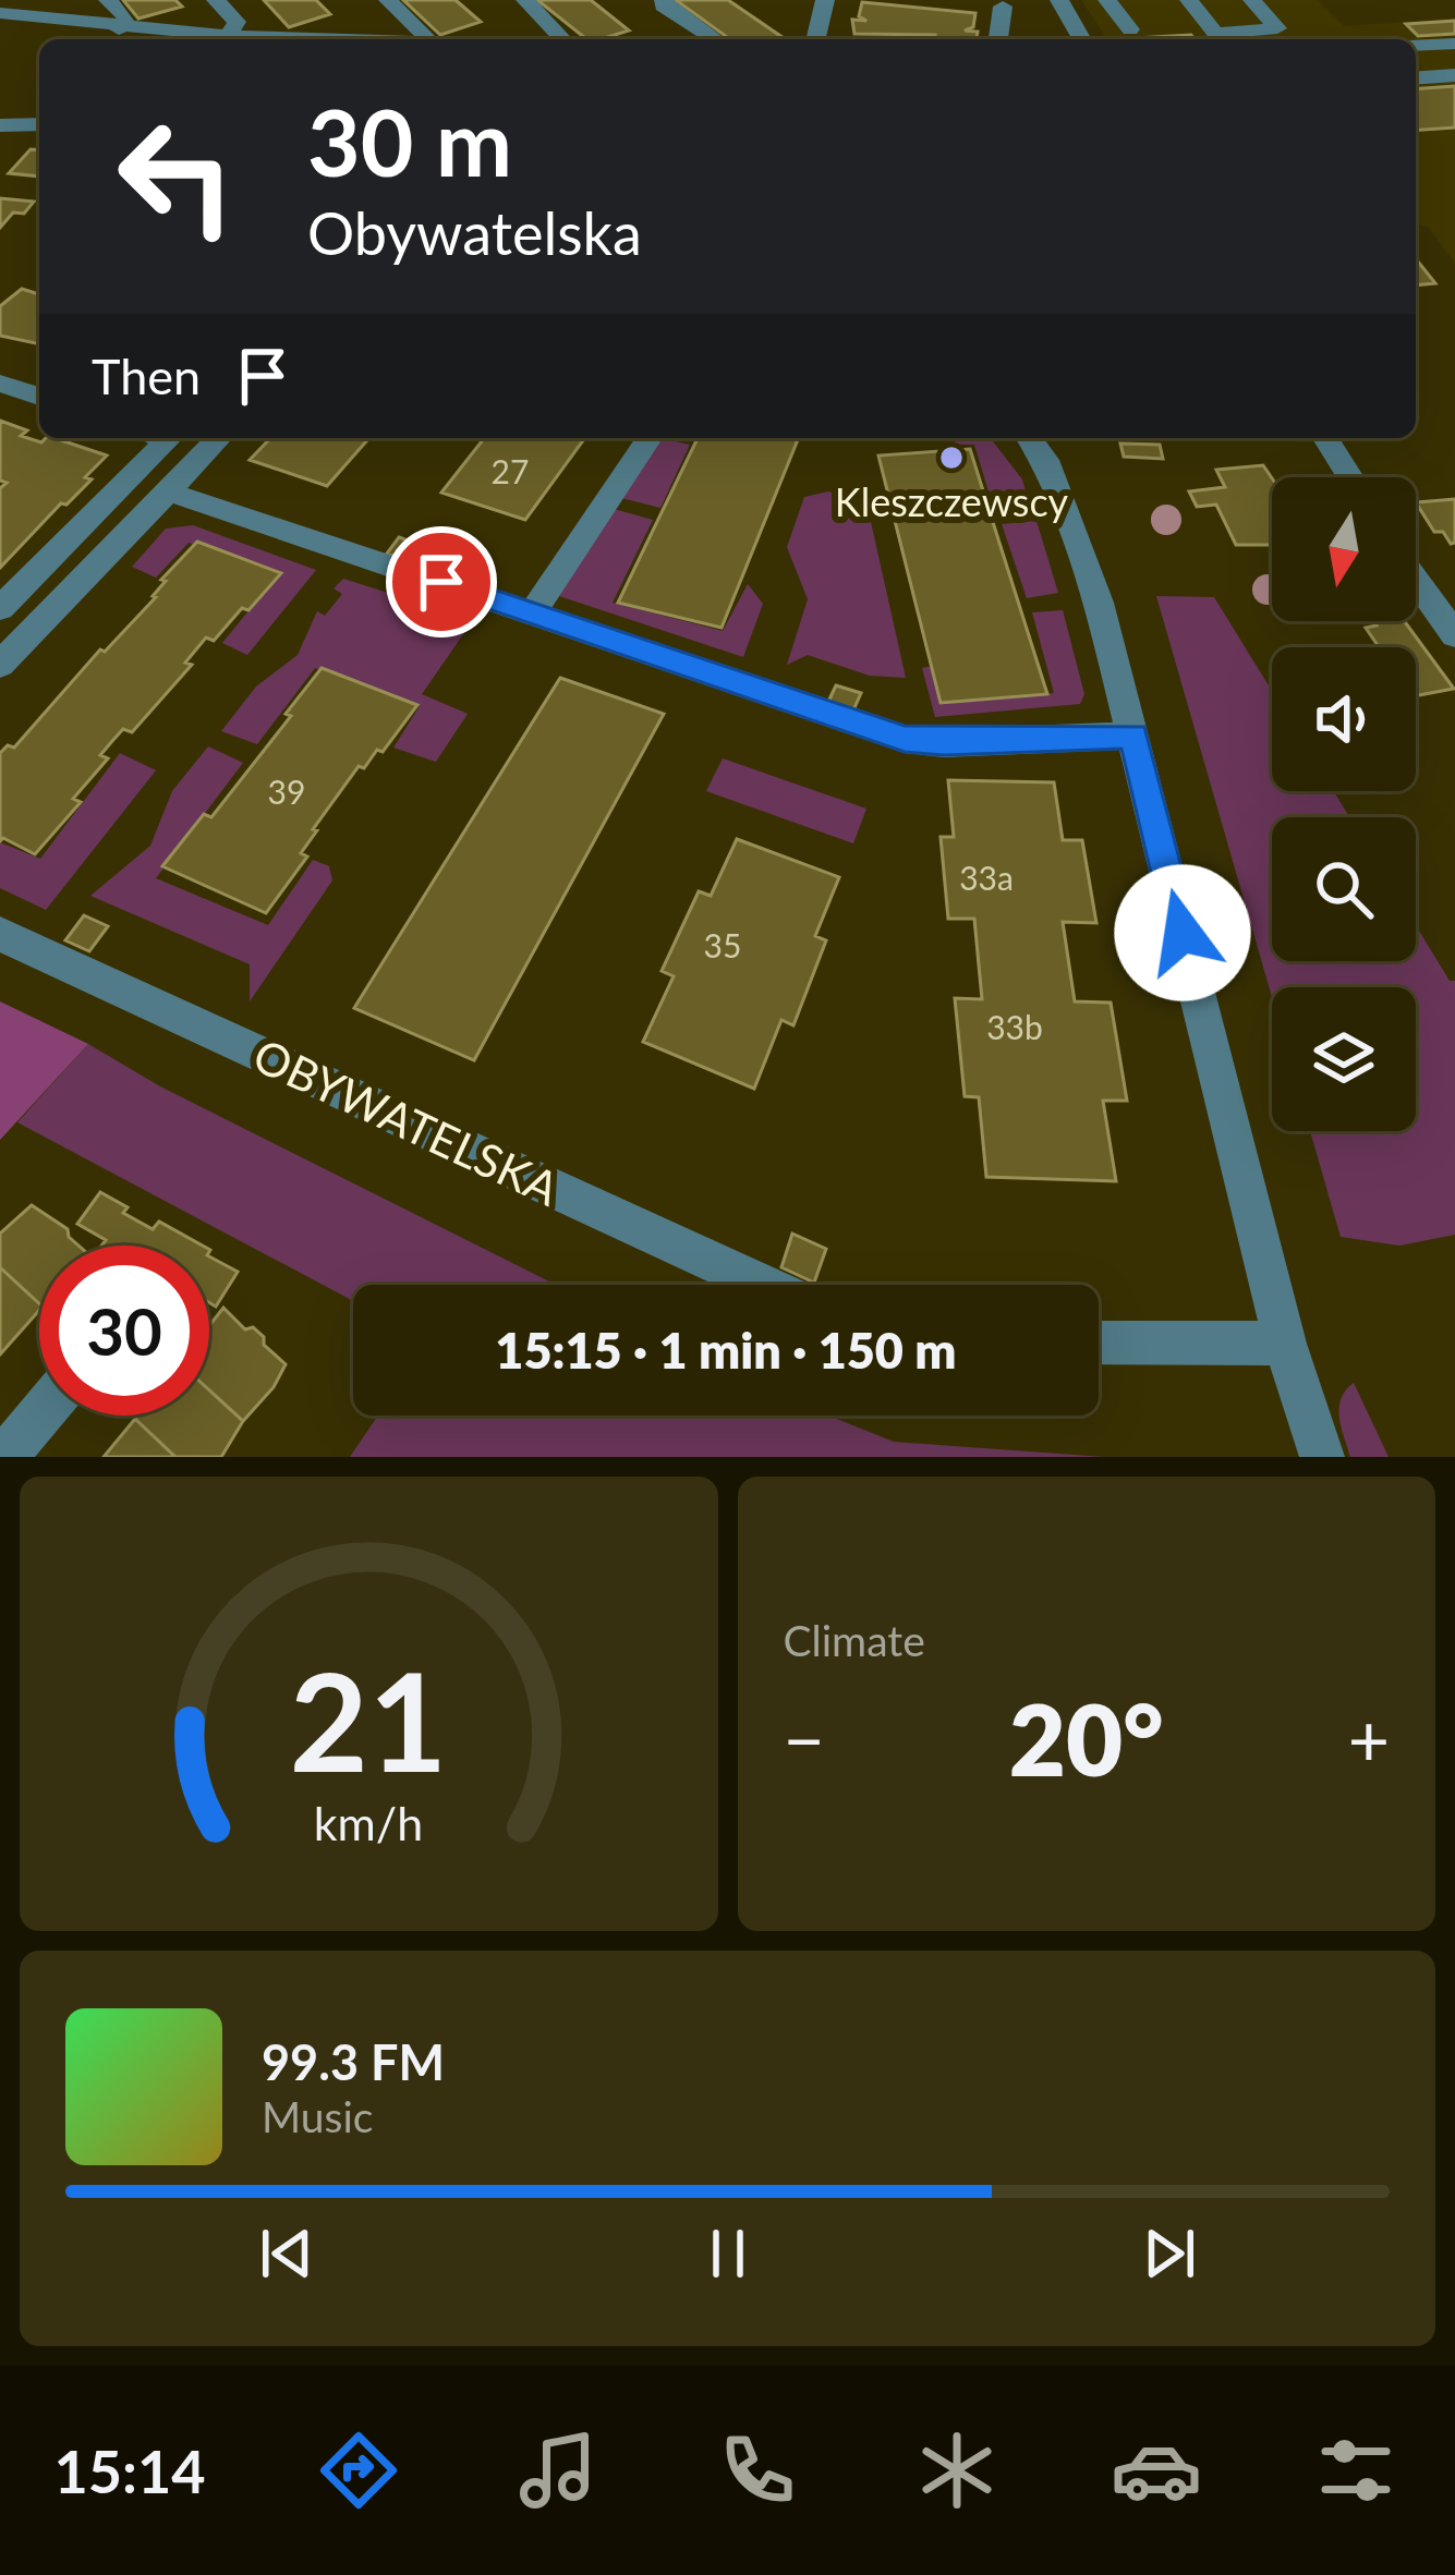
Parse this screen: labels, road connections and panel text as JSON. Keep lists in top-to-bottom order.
{
  "streets": {
    "street": ["OBYWATELSKA"]
  },
  "places": ["Kleszczewscy"],
  "house_numbers": [
    "27",
    "39",
    "33a",
    "35",
    "33b"
  ],
  "north": "bottom",
  "page": {
    "turn": ["30 m", "Obywatelska"],
    "then": "Then",
    "limit": "30",
    "trip": "15:15 · 1 min · 150 m",
    "tile": "Climate",
    "heat": ["−", "20°", "+"],
    "song": ["99.3 FM", "Music"],
    "tabs": "15:14",
    "gauge": ["21", "km/h"]
  }
}
